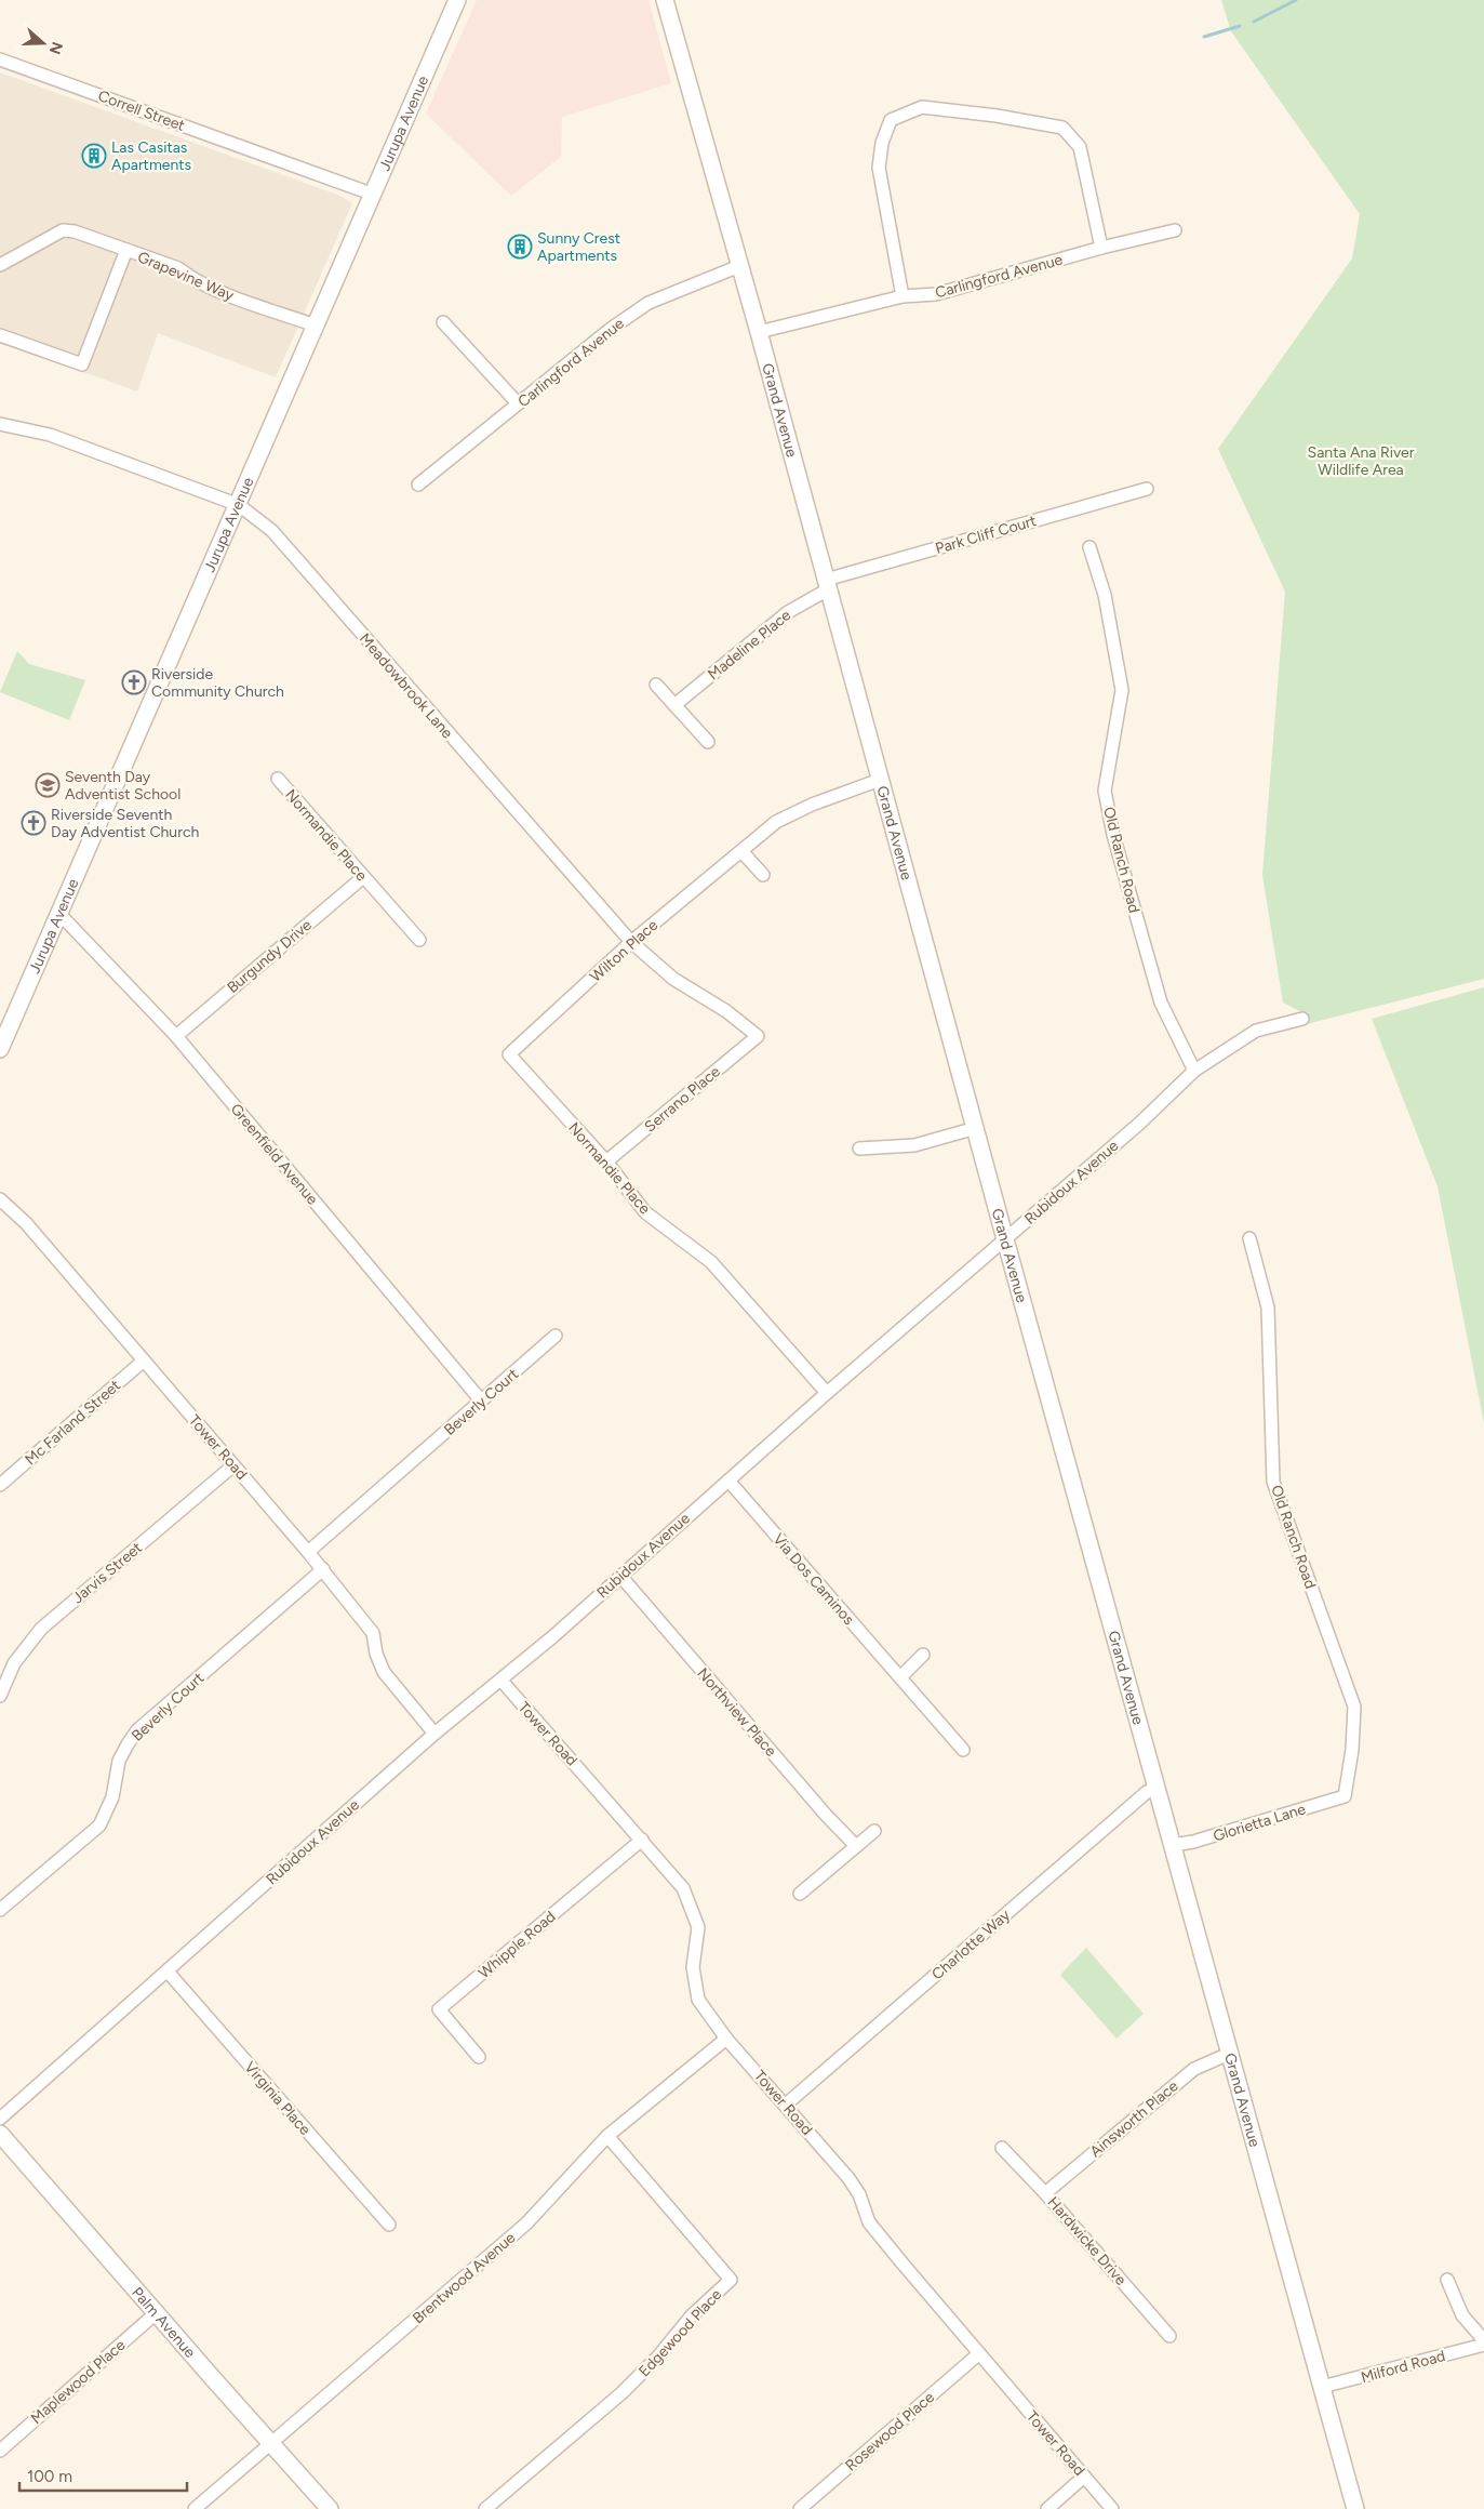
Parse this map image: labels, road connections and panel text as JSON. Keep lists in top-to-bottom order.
{
  "streets": {
    "street": [
      "Correll Street",
      "Jurupa Avenue",
      "Grapevine Way",
      "Carlingford Avenue",
      "Grand Avenue",
      "Park Cliff Court",
      "Madeline Place",
      "Meadowbrook Lane",
      "Normandie Place",
      "Old Ranch Road",
      "Wilton Place",
      "Burgundy Drive",
      "Serrano Place",
      "Greenfield Avenue",
      "Rubidoux Avenue",
      "Beverly Court",
      "Mc Farland Street",
      "Tower Road",
      "Jarvis Street",
      "Via Dos Caminos",
      "Northview Place",
      "Glorietta Lane",
      "Whipple Road",
      "Charlotte Way",
      "Virginia Place",
      "Ainsworth Place",
      "Hardwicke Drive",
      "Brentwood Avenue",
      "Palm Avenue",
      "Edgewood Place",
      "Milford Road",
      "Maplewood Place",
      "Rosewood Place"
    ]
  },
  "crossings": [
    ["Correll Street", "Jurupa Avenue"],
    ["Jurupa Avenue", "Grapevine Way"],
    ["Jurupa Avenue", "Meadowbrook Lane"],
    ["Jurupa Avenue", "Greenfield Avenue"],
    ["Carlingford Avenue", "Grand Avenue"],
    ["Grand Avenue", "Park Cliff Court"],
    ["Grand Avenue", "Madeline Place"],
    ["Grand Avenue", "Wilton Place"],
    ["Grand Avenue", "Rubidoux Avenue"],
    ["Grand Avenue", "Glorietta Lane"],
    ["Grand Avenue", "Charlotte Way"],
    ["Grand Avenue", "Ainsworth Place"],
    ["Grand Avenue", "Milford Road"],
    ["Park Cliff Court", "Madeline Place"],
    ["Meadowbrook Lane", "Wilton Place"],
    ["Meadowbrook Lane", "Serrano Place"],
    ["Normandie Place", "Wilton Place"],
    ["Normandie Place", "Burgundy Drive"],
    ["Normandie Place", "Serrano Place"],
    ["Normandie Place", "Rubidoux Avenue"],
    ["Old Ranch Road", "Rubidoux Avenue"],
    ["Old Ranch Road", "Glorietta Lane"],
    ["Burgundy Drive", "Greenfield Avenue"],
    ["Greenfield Avenue", "Beverly Court"],
    ["Rubidoux Avenue", "Tower Road"],
    ["Rubidoux Avenue", "Via Dos Caminos"],
    ["Rubidoux Avenue", "Northview Place"],
    ["Rubidoux Avenue", "Virginia Place"],
    ["Beverly Court", "Tower Road"],
    ["Mc Farland Street", "Tower Road"],
    ["Tower Road", "Jarvis Street"],
    ["Tower Road", "Whipple Road"],
    ["Tower Road", "Charlotte Way"],
    ["Tower Road", "Brentwood Avenue"],
    ["Tower Road", "Rosewood Place"],
    ["Ainsworth Place", "Hardwicke Drive"],
    ["Brentwood Avenue", "Palm Avenue"],
    ["Brentwood Avenue", "Edgewood Place"],
    ["Palm Avenue", "Maplewood Place"]
  ],
  "parks": ["Santa Ana River Wildlife Area"],
  "places": {
    "building": ["Las Casitas Apartments", "Sunny Crest Apartments"],
    "church": ["Riverside Community Church", "Riverside Seventh Day Adventist Church"],
    "school or university": ["Seventh Day Adventist School"]
  },
  "scale_bar": "100 m",
  "north": "right"
}
